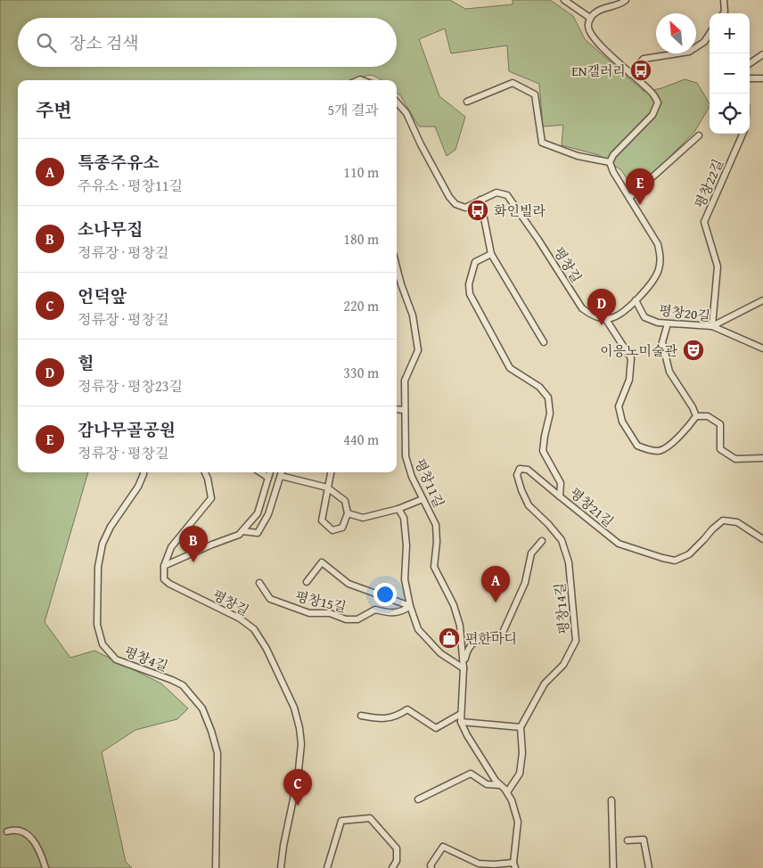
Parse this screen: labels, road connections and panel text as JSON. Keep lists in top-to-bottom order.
{
  "streets": {
    "street": [
      "평창22길",
      "평창길",
      "평창20길",
      "평창11길",
      "평창21길",
      "평창15길",
      "평창14길",
      "평창4길"
    ]
  },
  "crossings": [
    ["평창22길", "평창20길"],
    ["평창21길", "평창14길"]
  ],
  "places": {
    "bus stop": ["EN갤러리", "화인빌라"],
    "theatre": ["이응노미술관"],
    "shop": ["편한마디"]
  },
  "north": "top left",
  "page": {
    "map_buttons": ["+", "−"],
    "search": "장소 검색",
    "heading": ["주변", "5개 결과"],
    "list": [
      {
        "mark": "A",
        "name": "특종주유소",
        "note": "주유소 · 평창11길",
        "value": "110 m"
      },
      {
        "mark": "B",
        "name": "소나무집",
        "note": "정류장 · 평창길",
        "value": "180 m"
      },
      {
        "mark": "C",
        "name": "언덕앞",
        "note": "정류장 · 평창길",
        "value": "220 m"
      },
      {
        "mark": "D",
        "name": "힐",
        "note": "정류장 · 평창23길",
        "value": "330 m"
      },
      {
        "mark": "E",
        "name": "감나무골공원",
        "note": "정류장 · 평창길",
        "value": "440 m"
      }
    ],
    "pins": [
      "E",
      "D",
      "B",
      "A",
      "C"
    ]
  }
}
